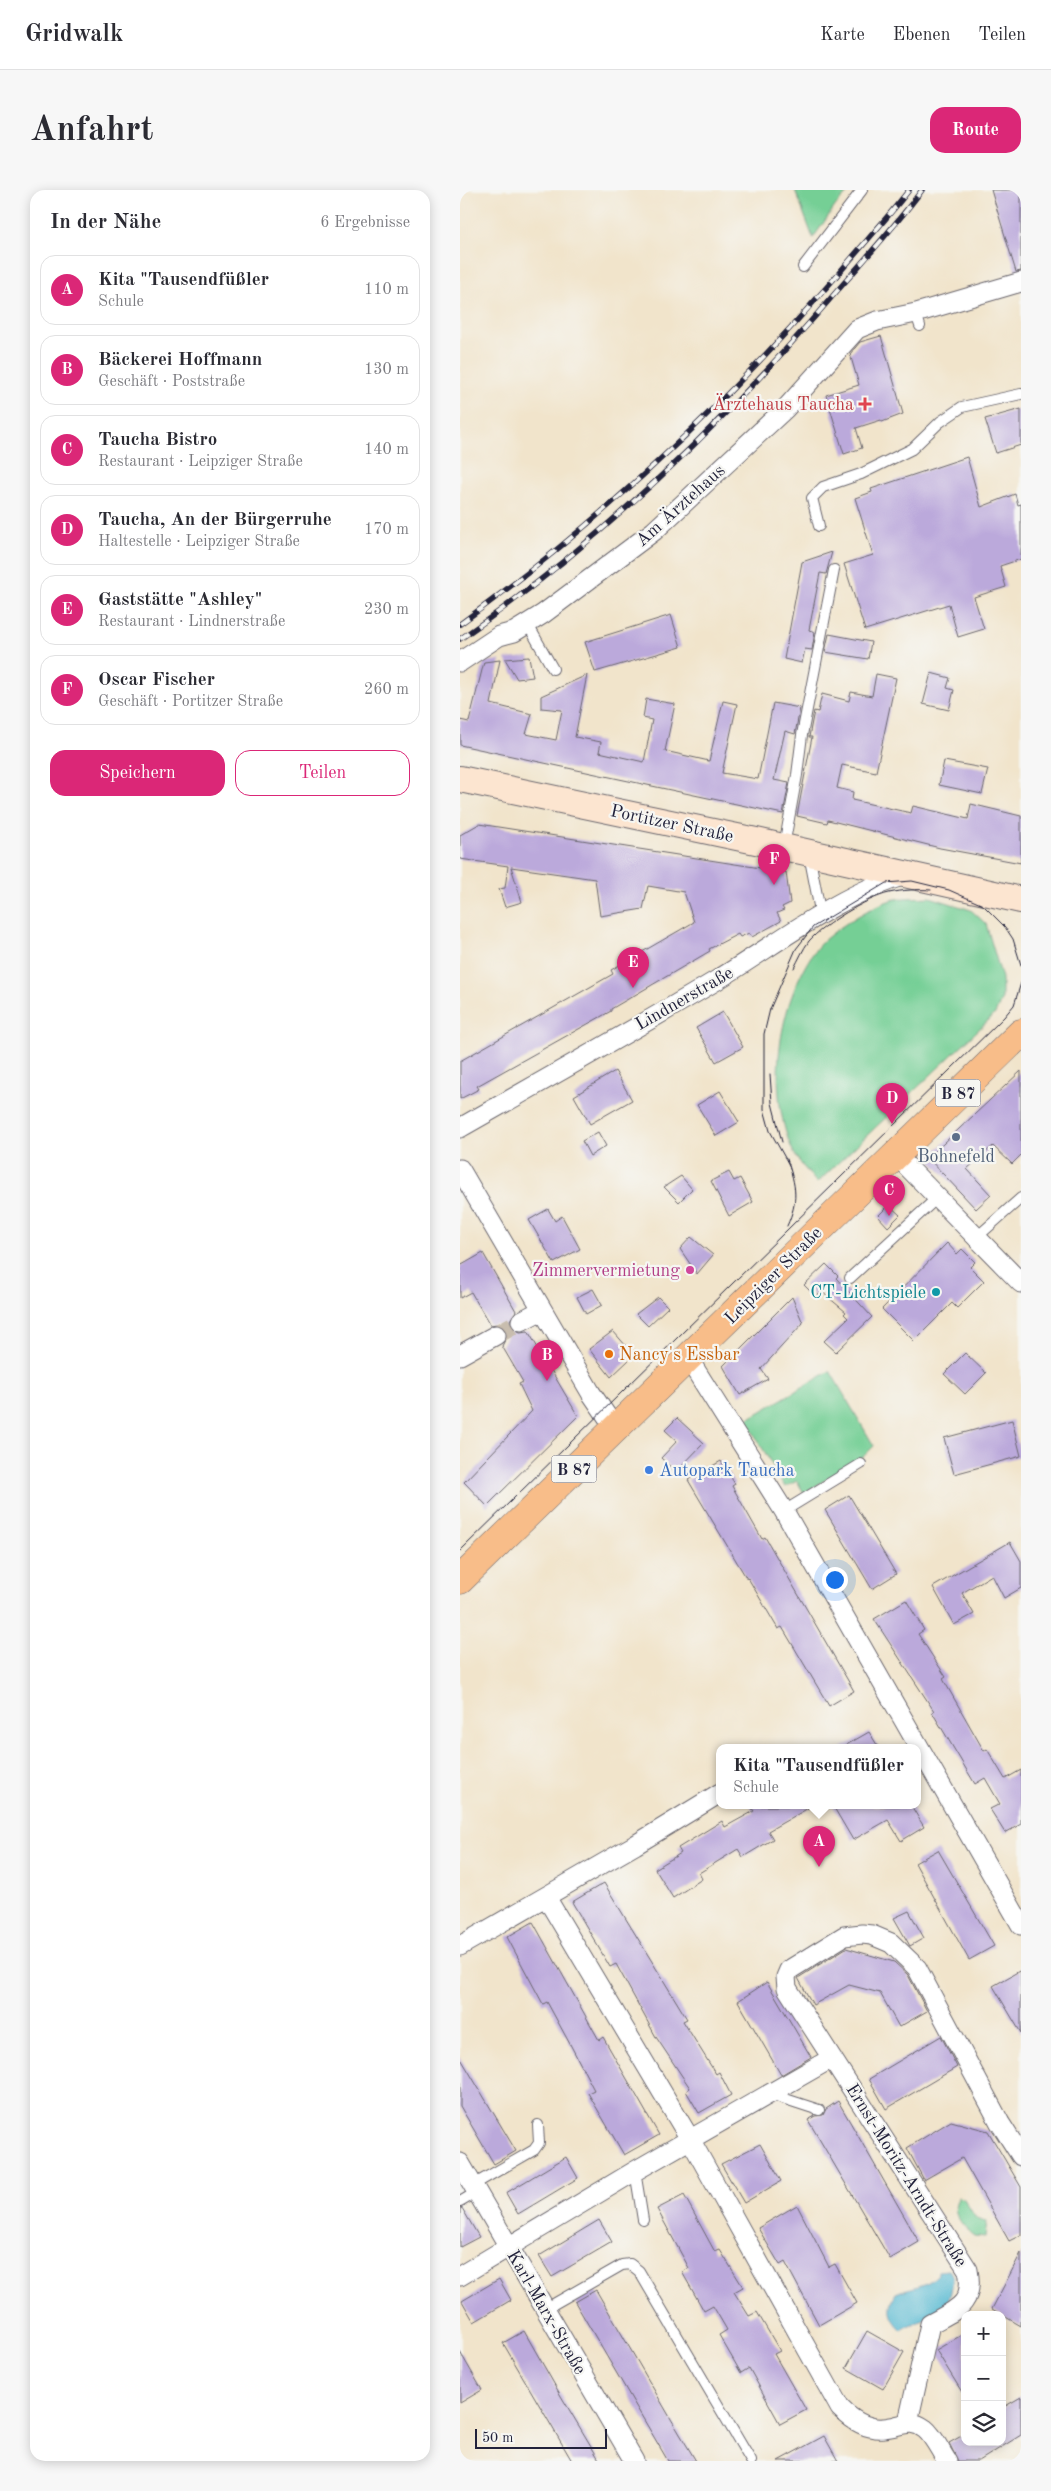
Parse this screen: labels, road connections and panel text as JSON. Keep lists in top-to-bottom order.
{
  "streets": {
    "main road": ["Portitzer Straße", "B 87", "Leipziger Straße"],
    "street": [
      "Am Ärztehaus",
      "Lindnerstraße",
      "Ernst-Moritz-Arndt-Straße",
      "Karl-Marx-Straße"
    ]
  },
  "crossings": [
    ["Portitzer Straße", "Lindnerstraße"]
  ],
  "places": {
    "health": ["Ärztehaus Taucha"],
    "other": [
      "Bohnefeld",
      "Zimmervermietung",
      "CT-Lichtspiele",
      "Nancy's Essbar",
      "Autopark Taucha"
    ]
  },
  "scale_bar": "50 m",
  "page": {
    "header": "Gridwalk",
    "nav": ["Karte", "Ebenen", "Teilen"],
    "buttons": [
      "Route",
      ["Speichern", "Teilen"]
    ],
    "title": "Anfahrt",
    "heading": ["In der Nähe", "6 Ergebnisse"],
    "list": [
      {
        "mark": "A",
        "name": "Kita \"Tausendfüßler",
        "note": "Schule",
        "value": "110 m"
      },
      {
        "mark": "B",
        "name": "Bäckerei Hoffmann",
        "note": "Geschäft · Poststraße",
        "value": "130 m"
      },
      {
        "mark": "C",
        "name": "Taucha Bistro",
        "note": "Restaurant · Leipziger Straße",
        "value": "140 m"
      },
      {
        "mark": "D",
        "name": "Taucha, An der Bürgerruhe",
        "note": "Haltestelle · Leipziger Straße",
        "value": "170 m"
      },
      {
        "mark": "E",
        "name": "Gaststätte \"Ashley\"",
        "note": "Restaurant · Lindnerstraße",
        "value": "230 m"
      },
      {
        "mark": "F",
        "name": "Oscar Fischer",
        "note": "Geschäft · Portitzer Straße",
        "value": "260 m"
      }
    ],
    "pins": [
      "F",
      "E",
      "D",
      "C",
      "B",
      "A"
    ],
    "popup": ["Kita \"Tausendfüßler", "Schule"],
    "map_buttons": ["+", "−"],
    "scale": "50 m"
  }
}
